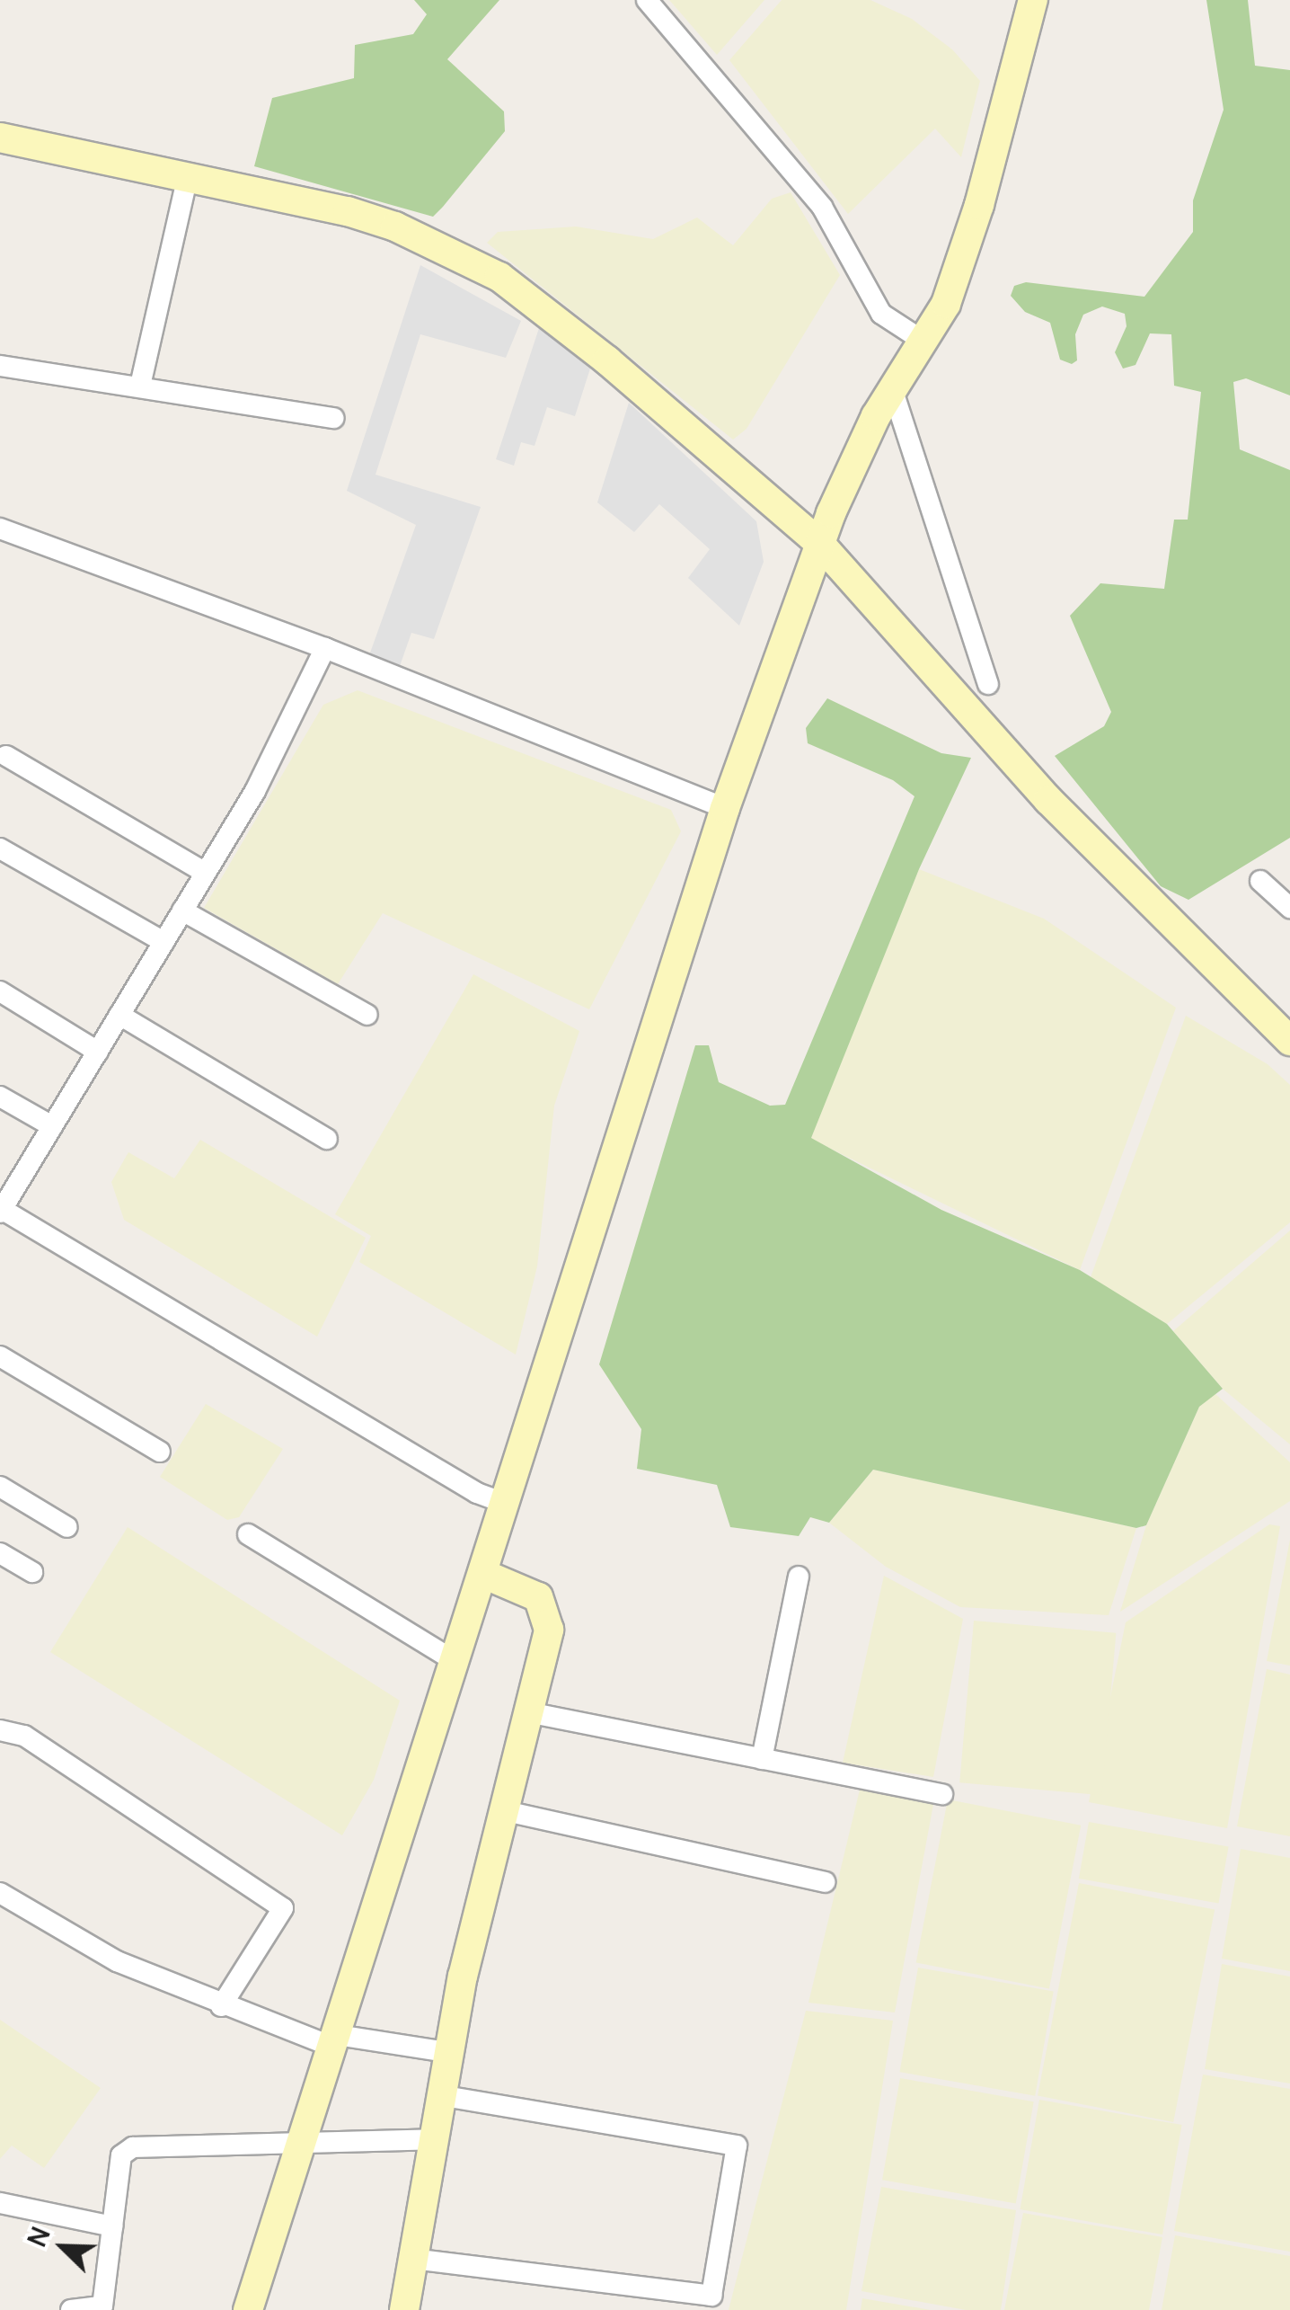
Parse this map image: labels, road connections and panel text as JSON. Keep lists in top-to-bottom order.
{
  "north": "top left"
}
